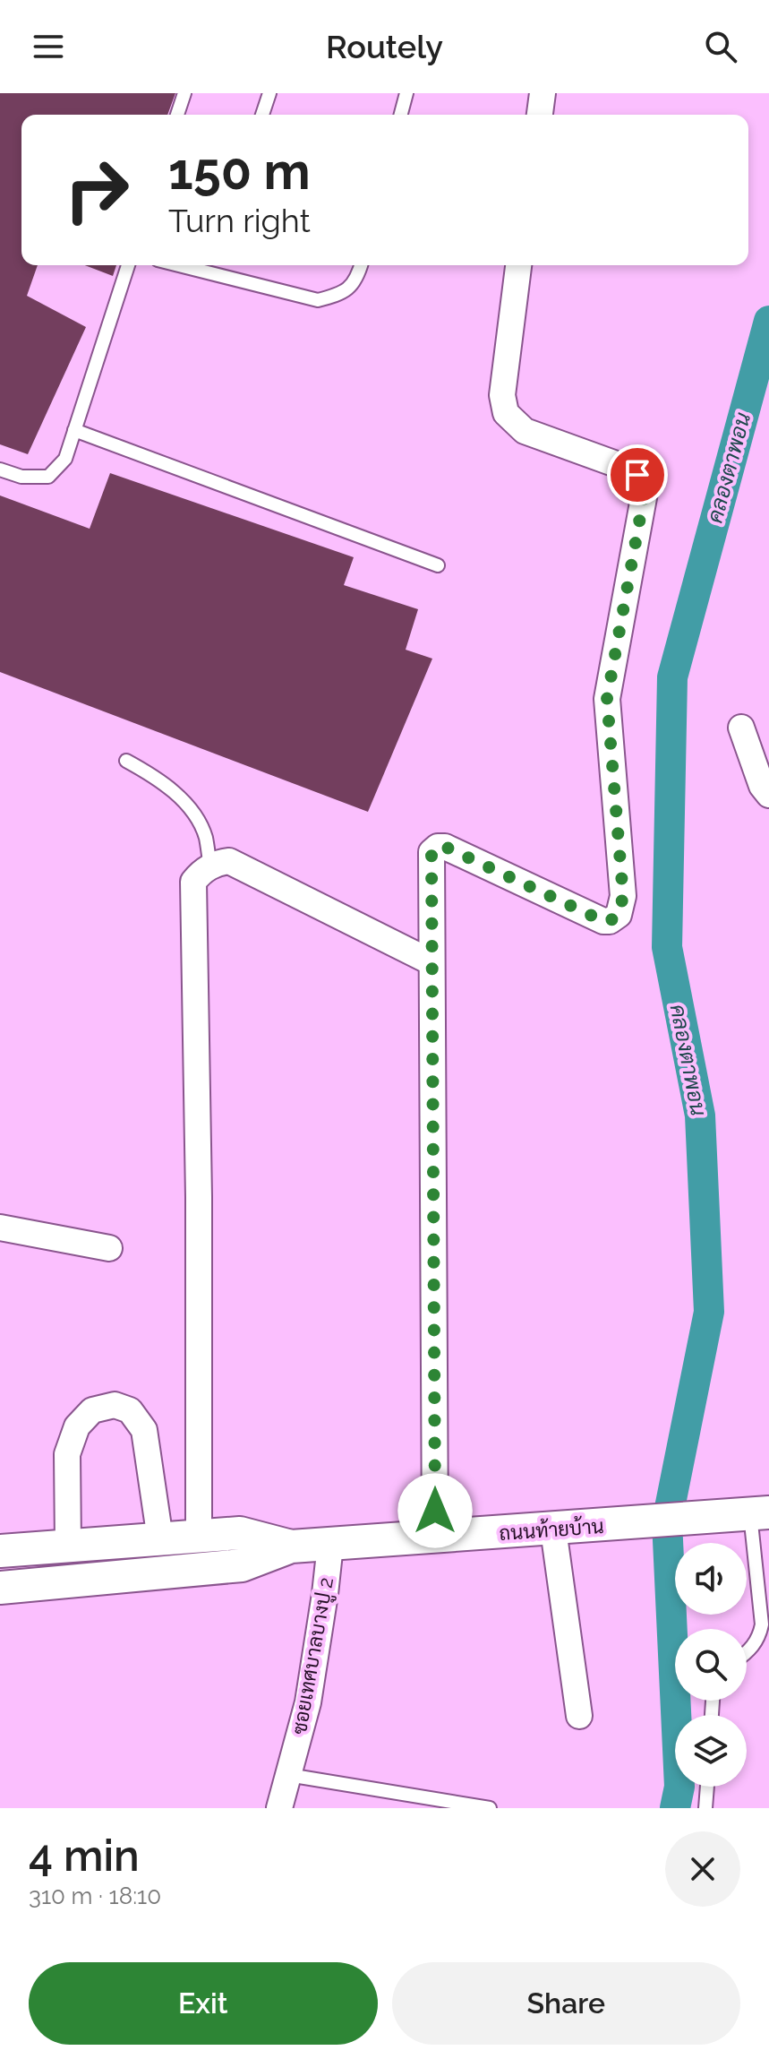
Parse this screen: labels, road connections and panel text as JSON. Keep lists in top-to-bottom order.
{
  "streets": {
    "street": ["ถนนท้ายบ้าน", "ซอยเทศบาลบางปู 2"]
  },
  "crossings": [
    ["ถนนท้ายบ้าน", "ซอยเทศบาลบางปู 2"]
  ],
  "water": ["คลองตาพอน"],
  "page": {
    "header": "Routely",
    "turn": ["150 m", "Turn right"],
    "heading": ["4 min", "310 m · 18:10"],
    "buttons": ["Exit", "Share"]
  }
}
